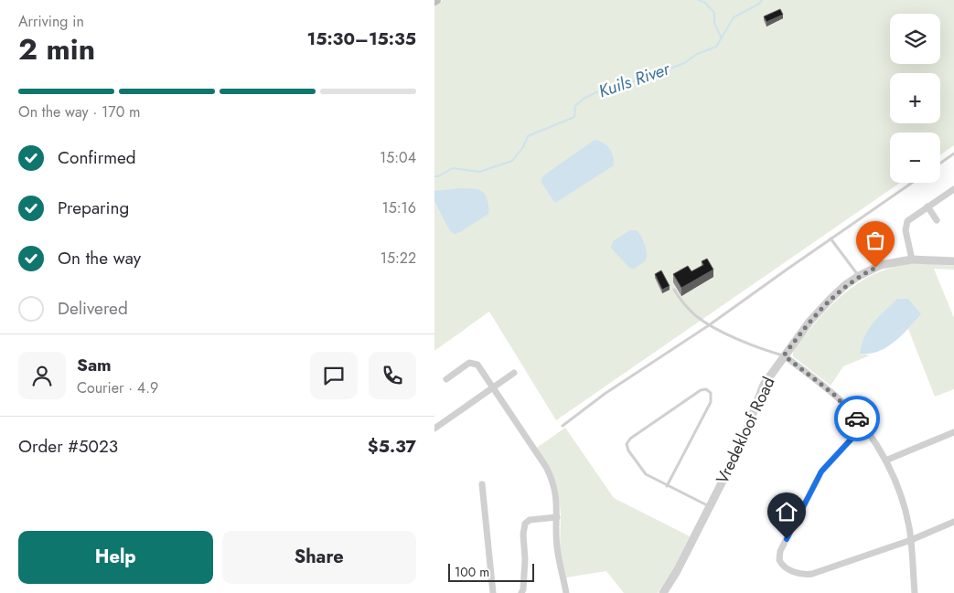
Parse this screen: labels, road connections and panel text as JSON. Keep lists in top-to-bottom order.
{
  "streets": {
    "street": ["Vredekloof Road"]
  },
  "water": ["Kuils River"],
  "scale_bar": "100 m",
  "page": {
    "heading": ["2 min", "Arriving in", "15:30–15:35"],
    "panel": [
      "Sam",
      "Courier · 4.9",
      "Order #5023",
      "$5.37"
    ],
    "map_buttons": ["+", "−"],
    "bar": "On the way · 170 m",
    "list": [
      ["Confirmed", "15:04"],
      ["Preparing", "15:16"],
      ["On the way", "15:22"],
      "Delivered"
    ],
    "buttons": ["Help", "Share"],
    "scale": "100 m"
  }
}
